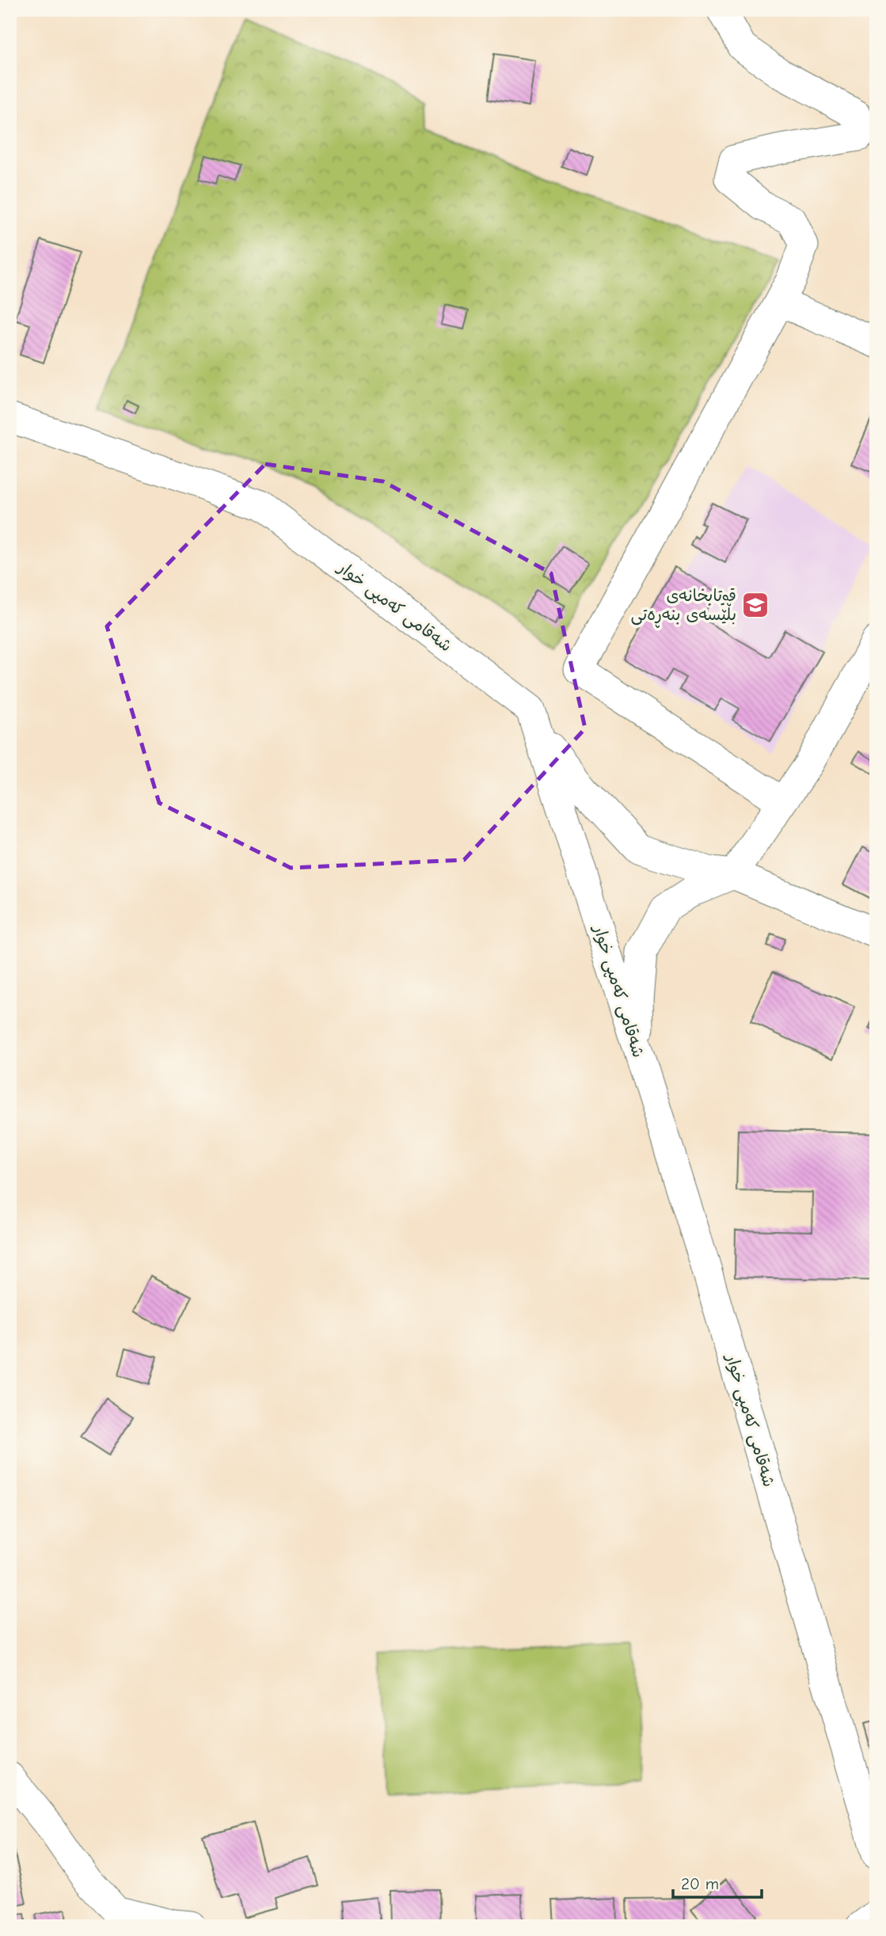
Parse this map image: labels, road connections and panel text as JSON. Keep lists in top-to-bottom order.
{
  "streets": {
    "street": ["شەقامی کەمپی خوار"]
  },
  "places": {
    "school or university": ["قوتابخانەی بڵێسەی بنەڕەتی"]
  },
  "scale_bar": "20 m"
}
